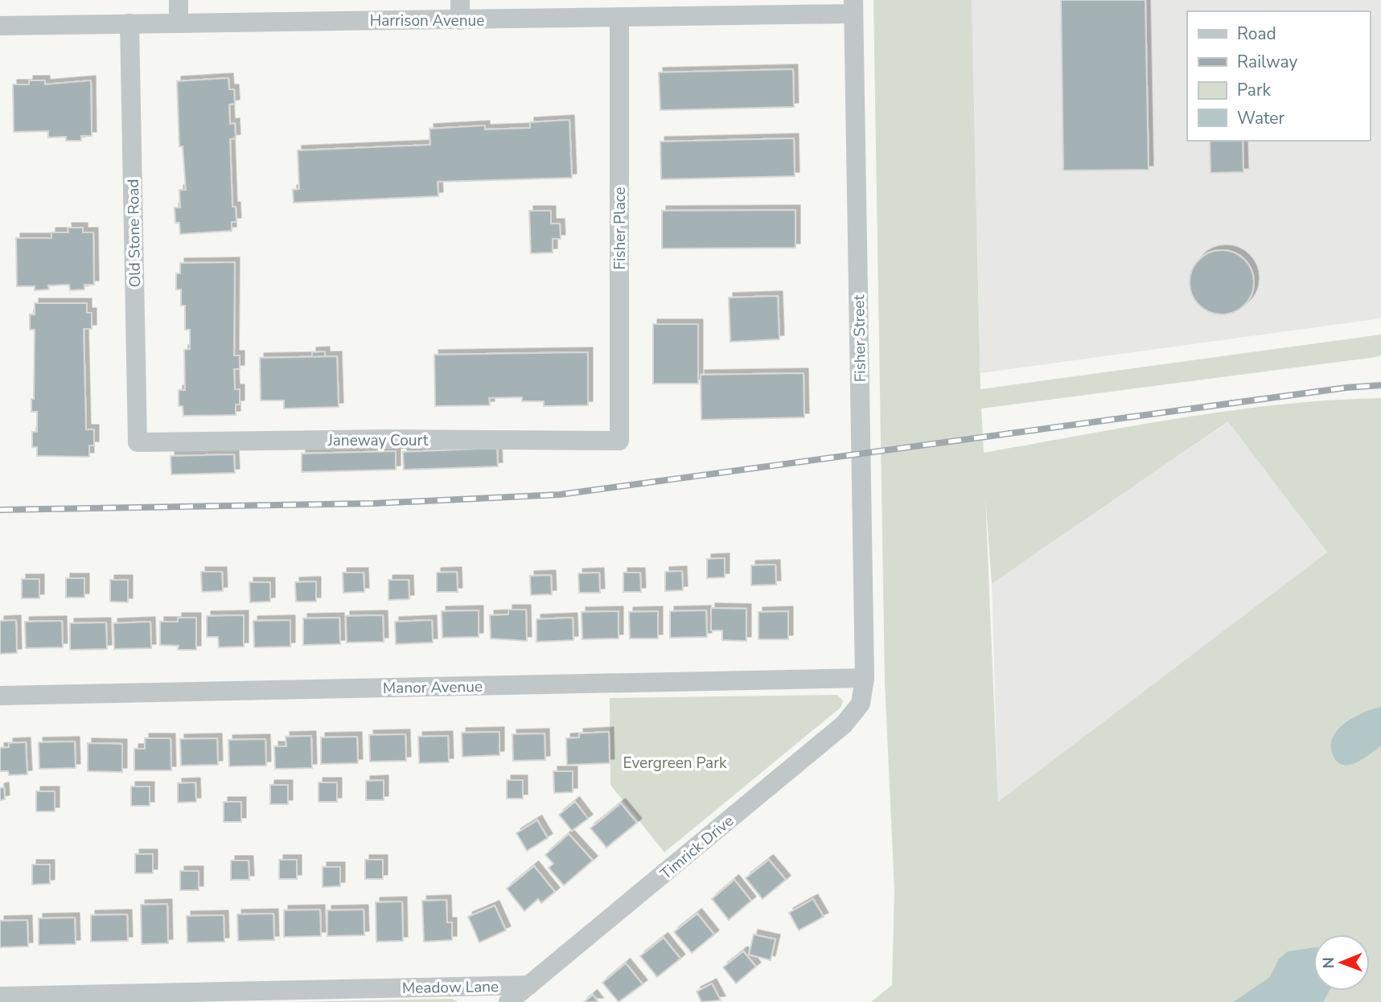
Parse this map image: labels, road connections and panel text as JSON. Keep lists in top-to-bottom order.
{
  "streets": {
    "street": [
      "Harrison Avenue",
      "Fisher Place",
      "Old Stone Road",
      "Fisher Street",
      "Janeway Court",
      "Manor Avenue",
      "Timrick Drive",
      "Meadow Lane"
    ]
  },
  "crossings": [
    ["Harrison Avenue", "Fisher Place"],
    ["Harrison Avenue", "Old Stone Road"],
    ["Harrison Avenue", "Fisher Street"],
    ["Fisher Place", "Janeway Court"],
    ["Old Stone Road", "Janeway Court"],
    ["Fisher Street", "Manor Avenue"],
    ["Fisher Street", "Timrick Drive"],
    ["Manor Avenue", "Timrick Drive"],
    ["Timrick Drive", "Meadow Lane"]
  ],
  "parks": ["Evergreen Park"],
  "legend": [
    "Road",
    "Railway",
    "Park",
    "Water"
  ],
  "north": "left"
}
